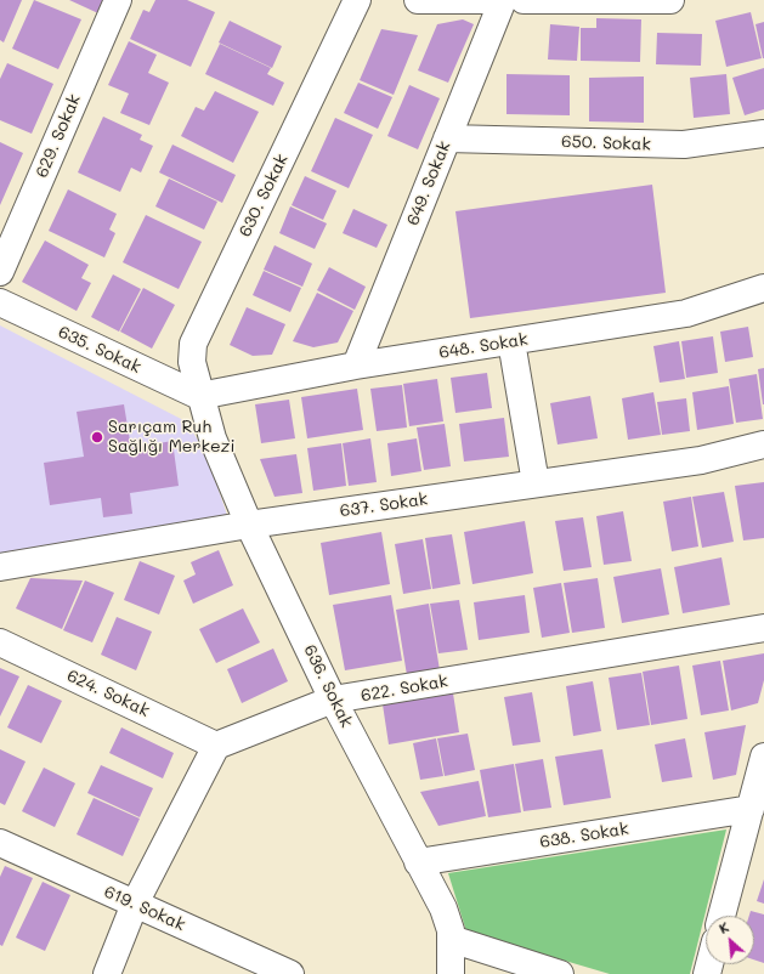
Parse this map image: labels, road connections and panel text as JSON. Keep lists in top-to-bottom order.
{
  "streets": {
    "street": [
      "629. Sokak",
      "650. Sokak",
      "649. Sokak",
      "630. Sokak",
      "648. Sokak",
      "635. Sokak",
      "637. Sokak",
      "636. Sokak",
      "622. Sokak",
      "624. Sokak",
      "638. Sokak",
      "619. Sokak"
    ]
  },
  "crossings": [
    ["650. Sokak", "649. Sokak"],
    ["649. Sokak", "648. Sokak"],
    ["630. Sokak", "648. Sokak"],
    ["630. Sokak", "635. Sokak"],
    ["630. Sokak", "636. Sokak"],
    ["648. Sokak", "635. Sokak"],
    ["648. Sokak", "636. Sokak"],
    ["635. Sokak", "636. Sokak"],
    ["637. Sokak", "636. Sokak"],
    ["636. Sokak", "622. Sokak"],
    ["636. Sokak", "638. Sokak"],
    ["622. Sokak", "624. Sokak"]
  ],
  "places": ["Sarıçam Ruh Sağlığı Merkezi"],
  "north": "top left"
}
